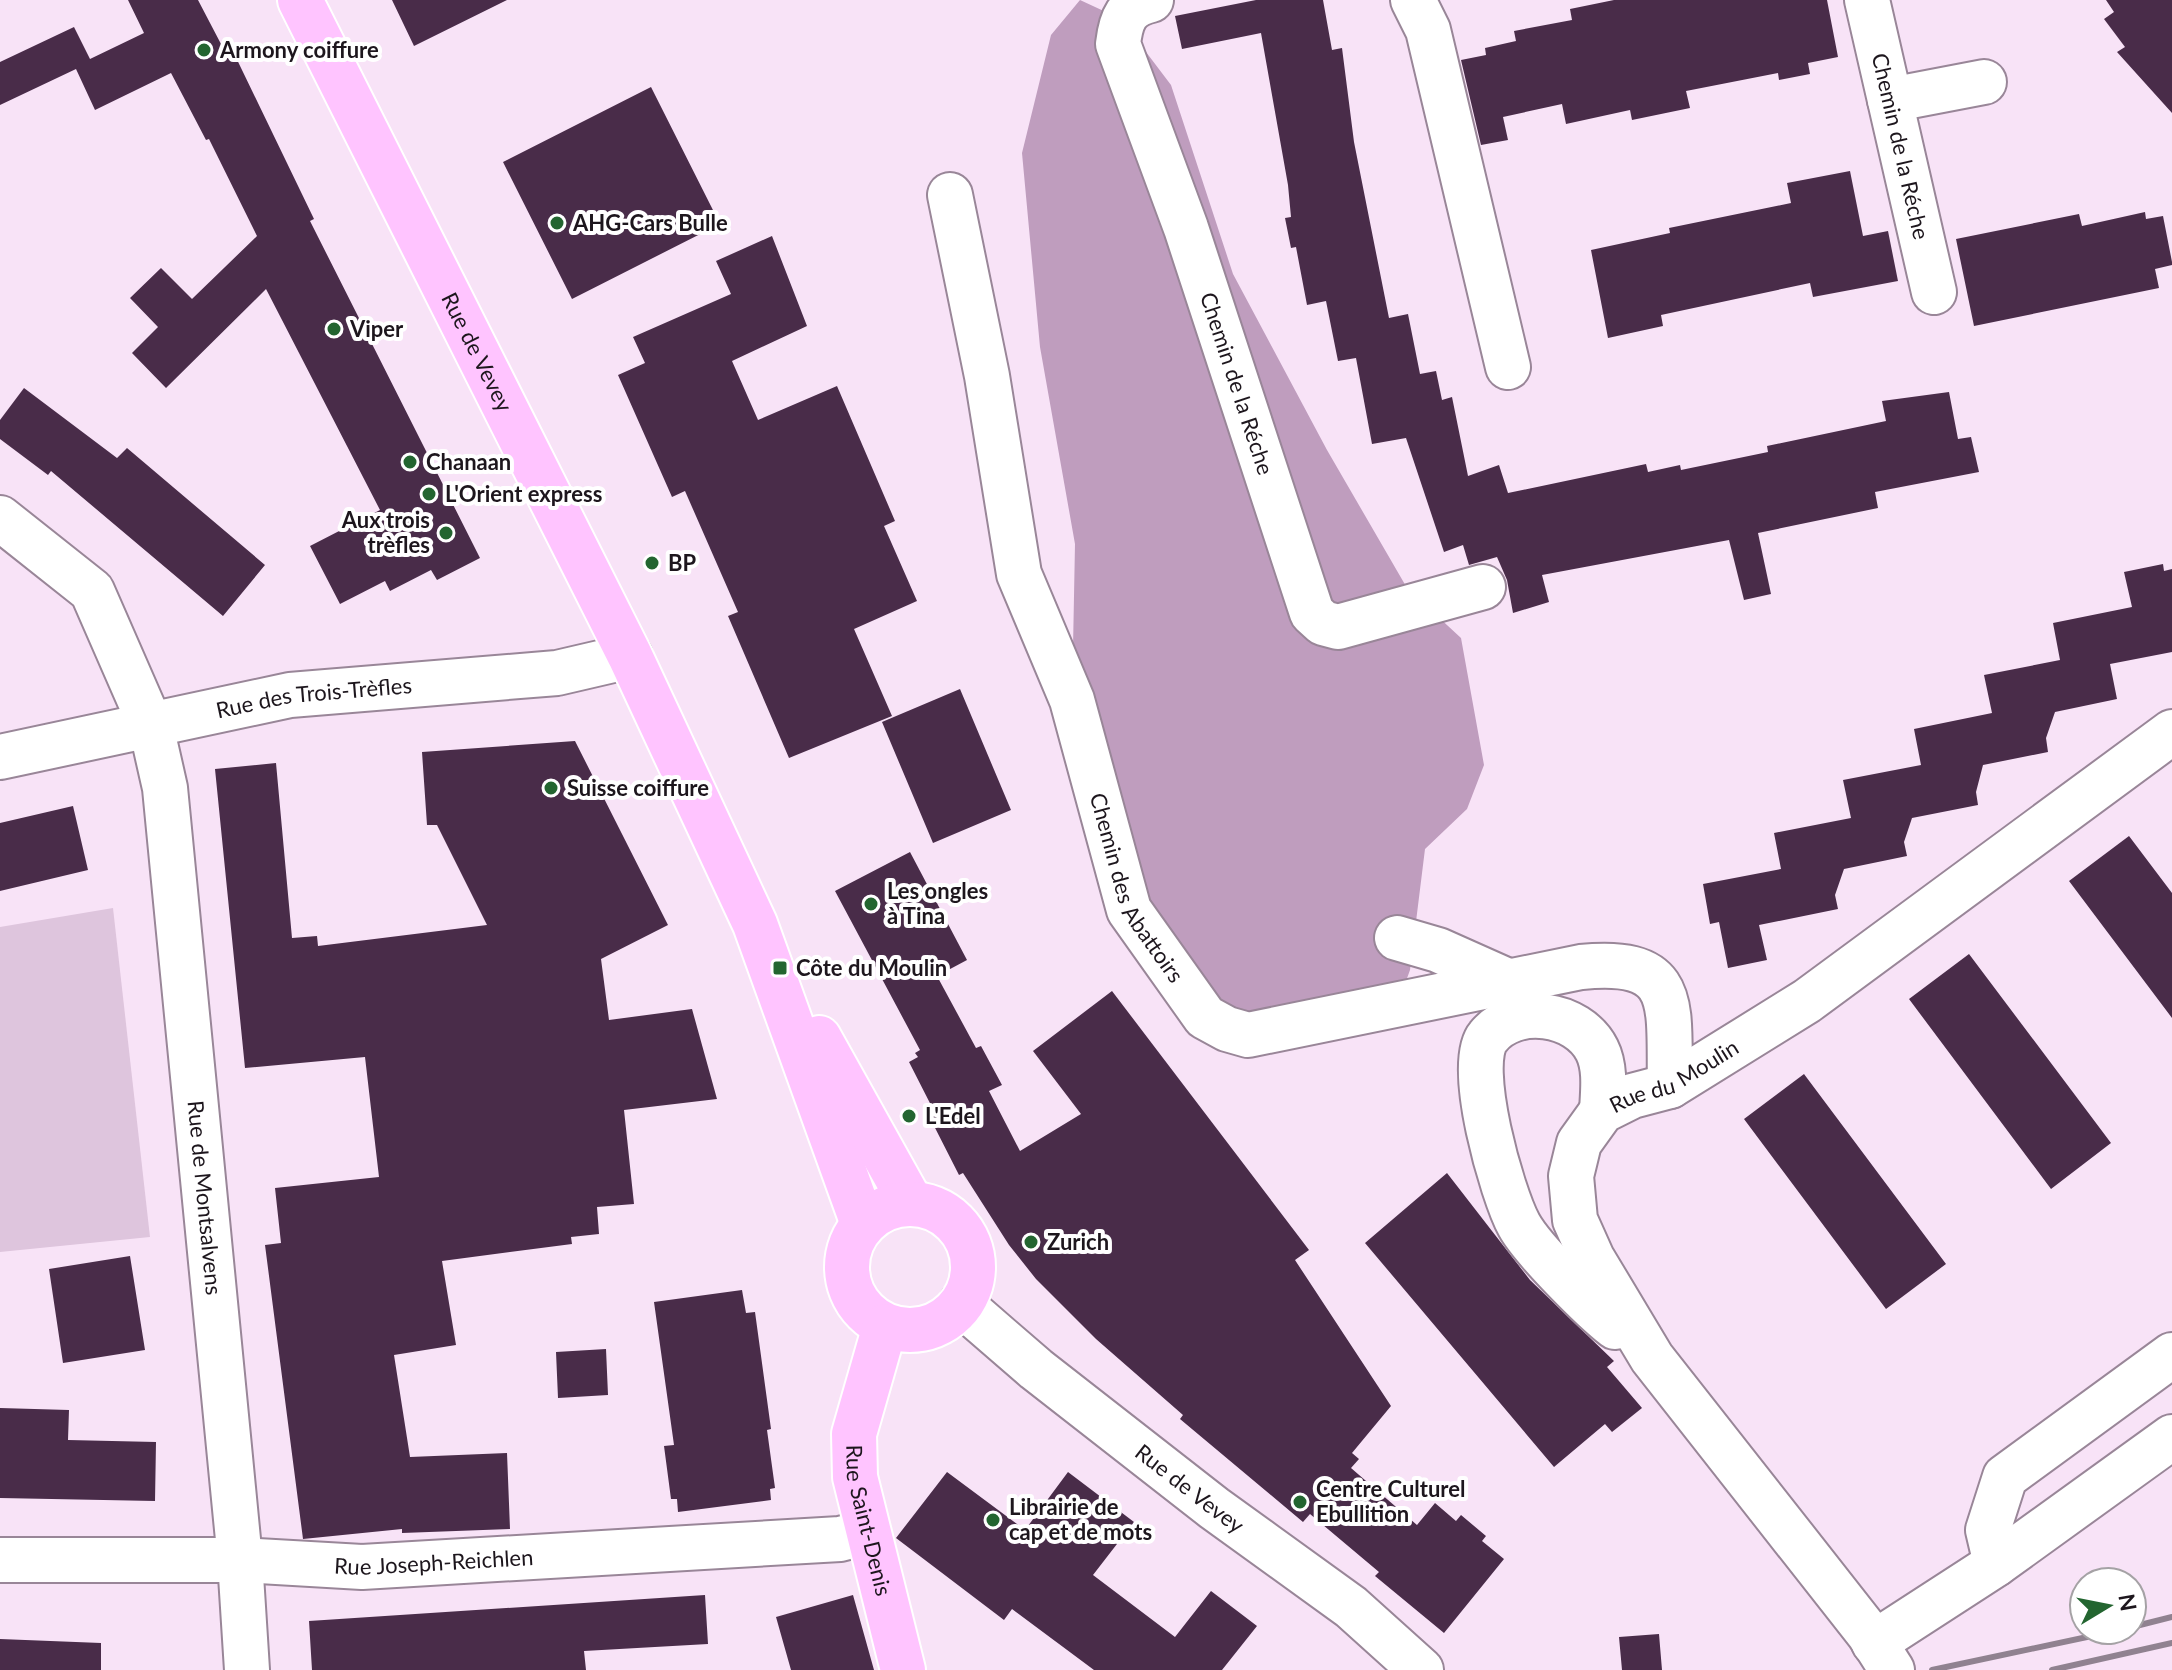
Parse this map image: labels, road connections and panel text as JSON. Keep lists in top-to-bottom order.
{
  "streets": {
    "main road": ["Rue de Vevey", "Rue Saint-Denis"],
    "street": [
      "Chemin de la Réche",
      "Rue des Trois-Trèfles",
      "Chemin des Abattoirs",
      "Rue du Moulin",
      "Rue de Montsalvens",
      "Rue Joseph-Reichlen"
    ]
  },
  "crossings": [
    ["Rue de Vevey", "Rue des Trois-Trèfles"],
    ["Rue de Vevey", "Rue Saint-Denis"],
    ["Rue des Trois-Trèfles", "Rue de Montsalvens"],
    ["Chemin des Abattoirs", "Rue du Moulin"],
    ["Rue de Montsalvens", "Rue Joseph-Reichlen"],
    ["Rue Saint-Denis", "Rue Joseph-Reichlen"]
  ],
  "places": {
    "other": [
      "Armony coiffure",
      "AHG-Cars Bulle",
      "Viper",
      "Chanaan",
      "L'Orient express",
      "Aux trois trèfles",
      "BP",
      "Suisse coiffure",
      "Les ongles à Tina",
      "L'Edel",
      "Zurich",
      "Centre Culturel Ebullition",
      "Librairie de cap et de mots"
    ],
    "transit": ["Côte du Moulin"]
  },
  "north": "right"
}
